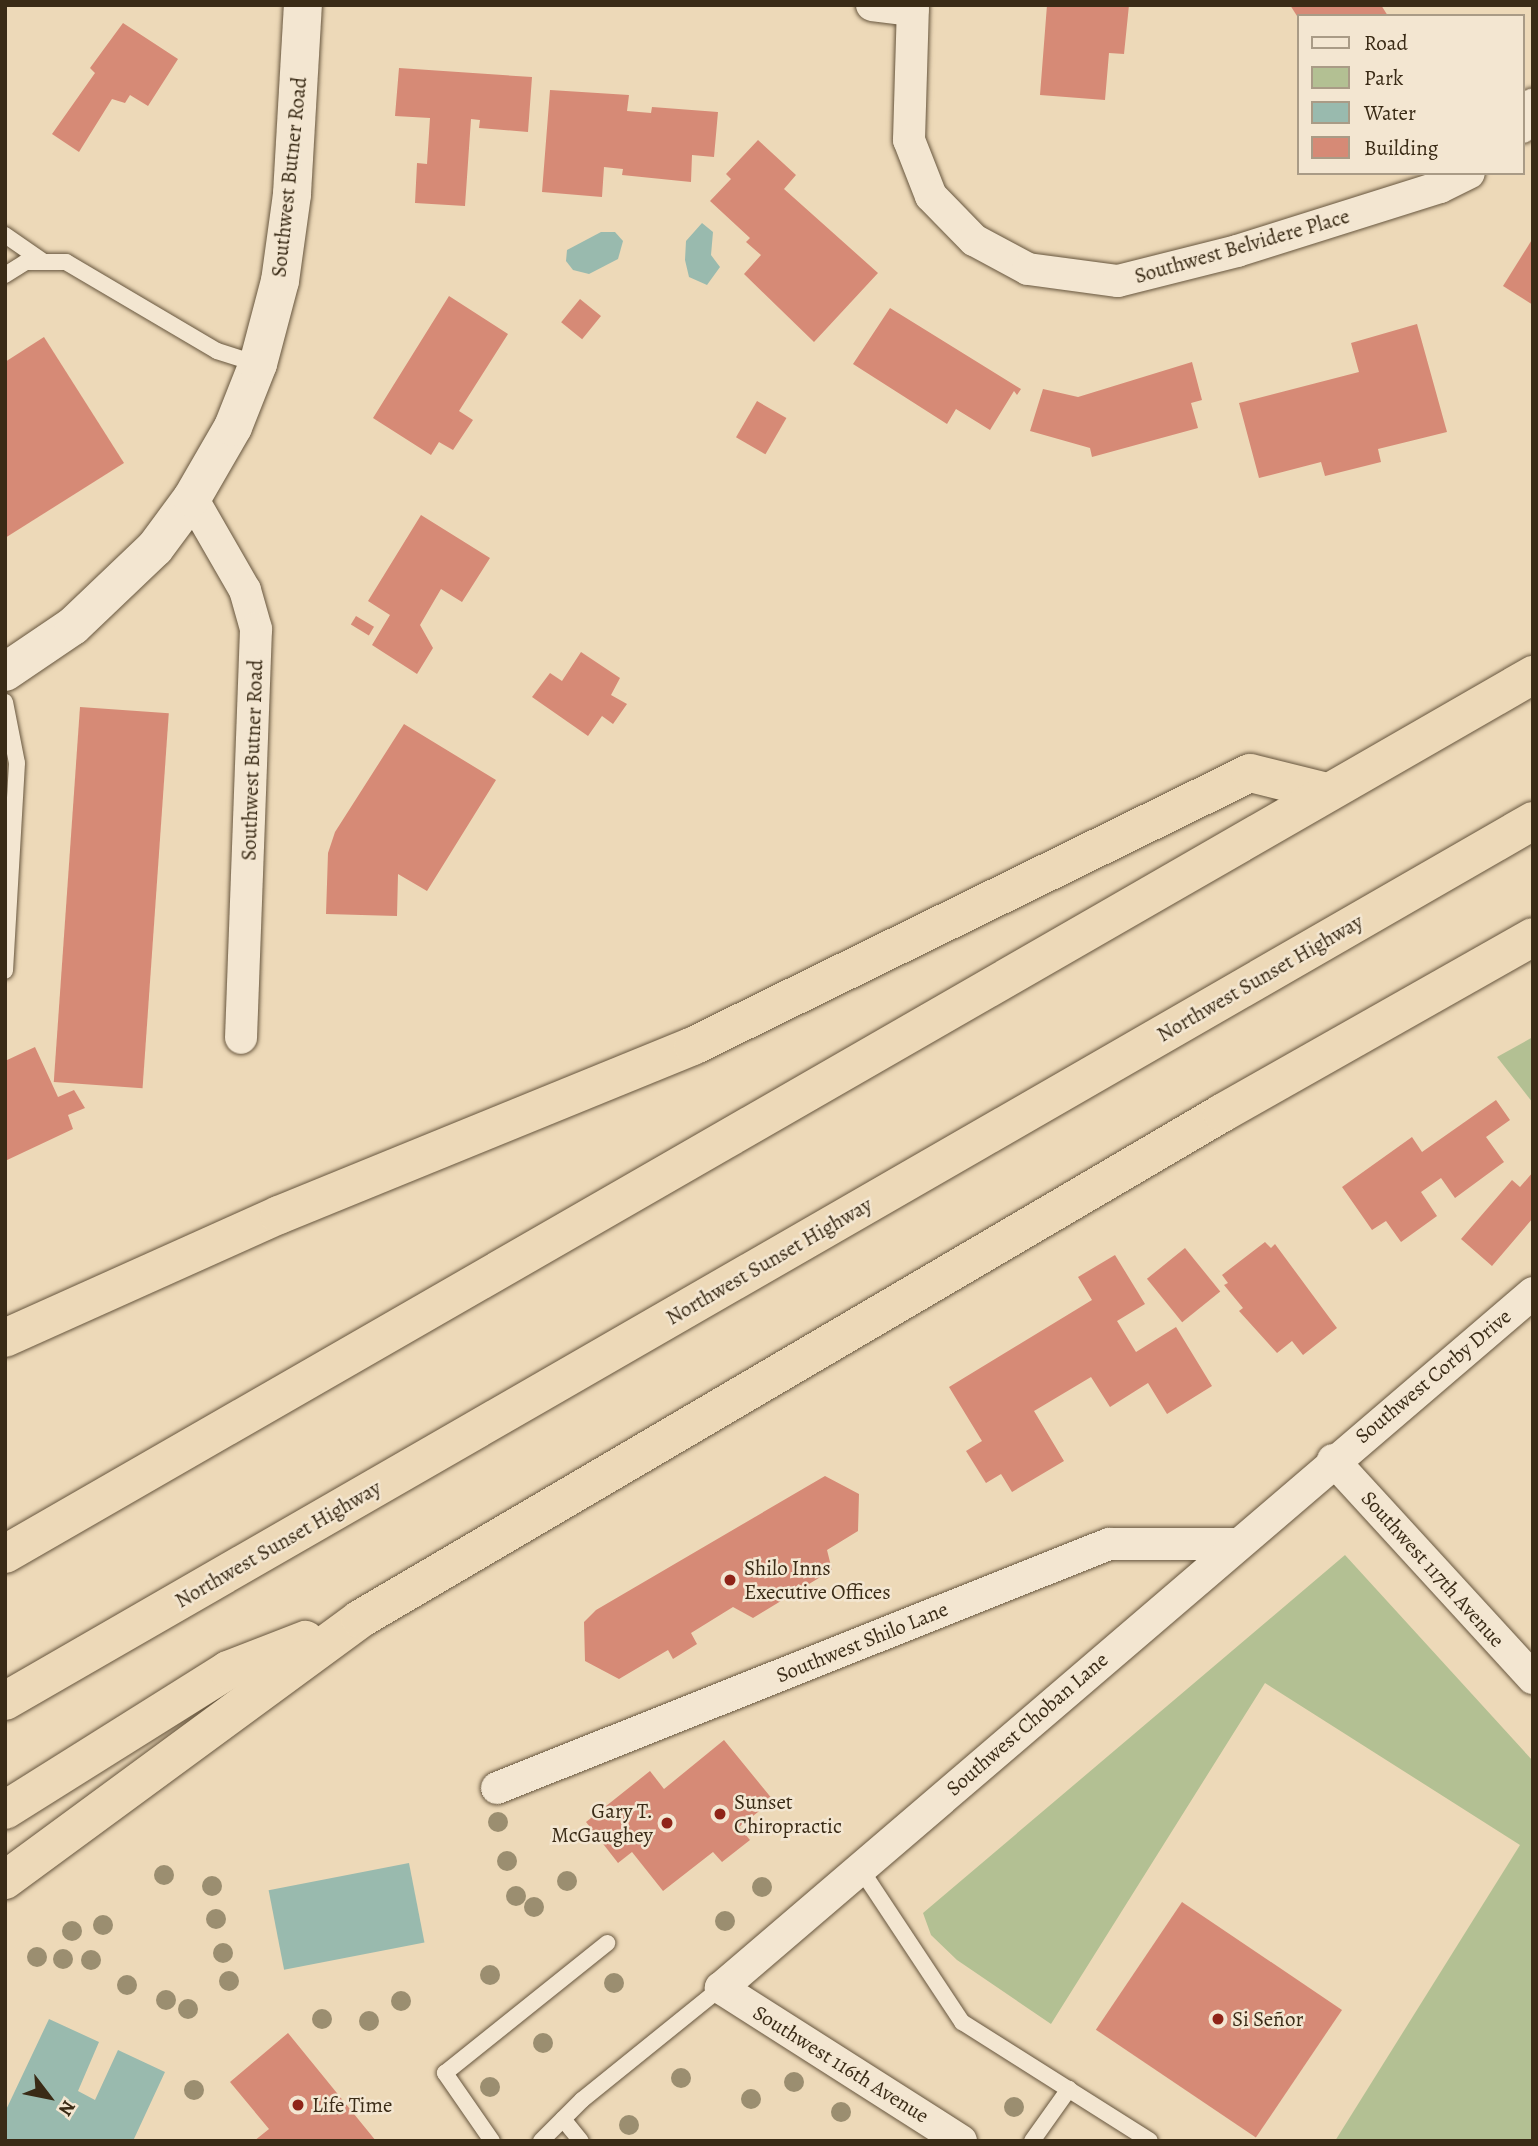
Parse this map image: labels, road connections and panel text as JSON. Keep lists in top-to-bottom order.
{
  "streets": {
    "highway": ["Northwest Sunset Highway"],
    "street": [
      "Southwest Butner Road",
      "Southwest Belvidere Place",
      "Southwest Corby Drive",
      "Southwest 117th Avenue",
      "Southwest Shilo Lane",
      "Southwest Choban Lane",
      "Southwest 116th Avenue"
    ]
  },
  "crossings": [
    ["Southwest Corby Drive", "Southwest 117th Avenue"],
    ["Southwest Corby Drive", "Southwest Choban Lane"],
    ["Southwest 117th Avenue", "Southwest Choban Lane"],
    ["Southwest Shilo Lane", "Southwest Choban Lane"],
    ["Southwest Choban Lane", "Southwest 116th Avenue"]
  ],
  "places": [
    "Shilo Inns Executive Offices",
    "Sunset Chiropractic",
    "Gary T. McGaughey",
    "Si Señor",
    "Life Time"
  ],
  "legend": [
    "Road",
    "Park",
    "Water",
    "Building"
  ],
  "north": "bottom right"
}
